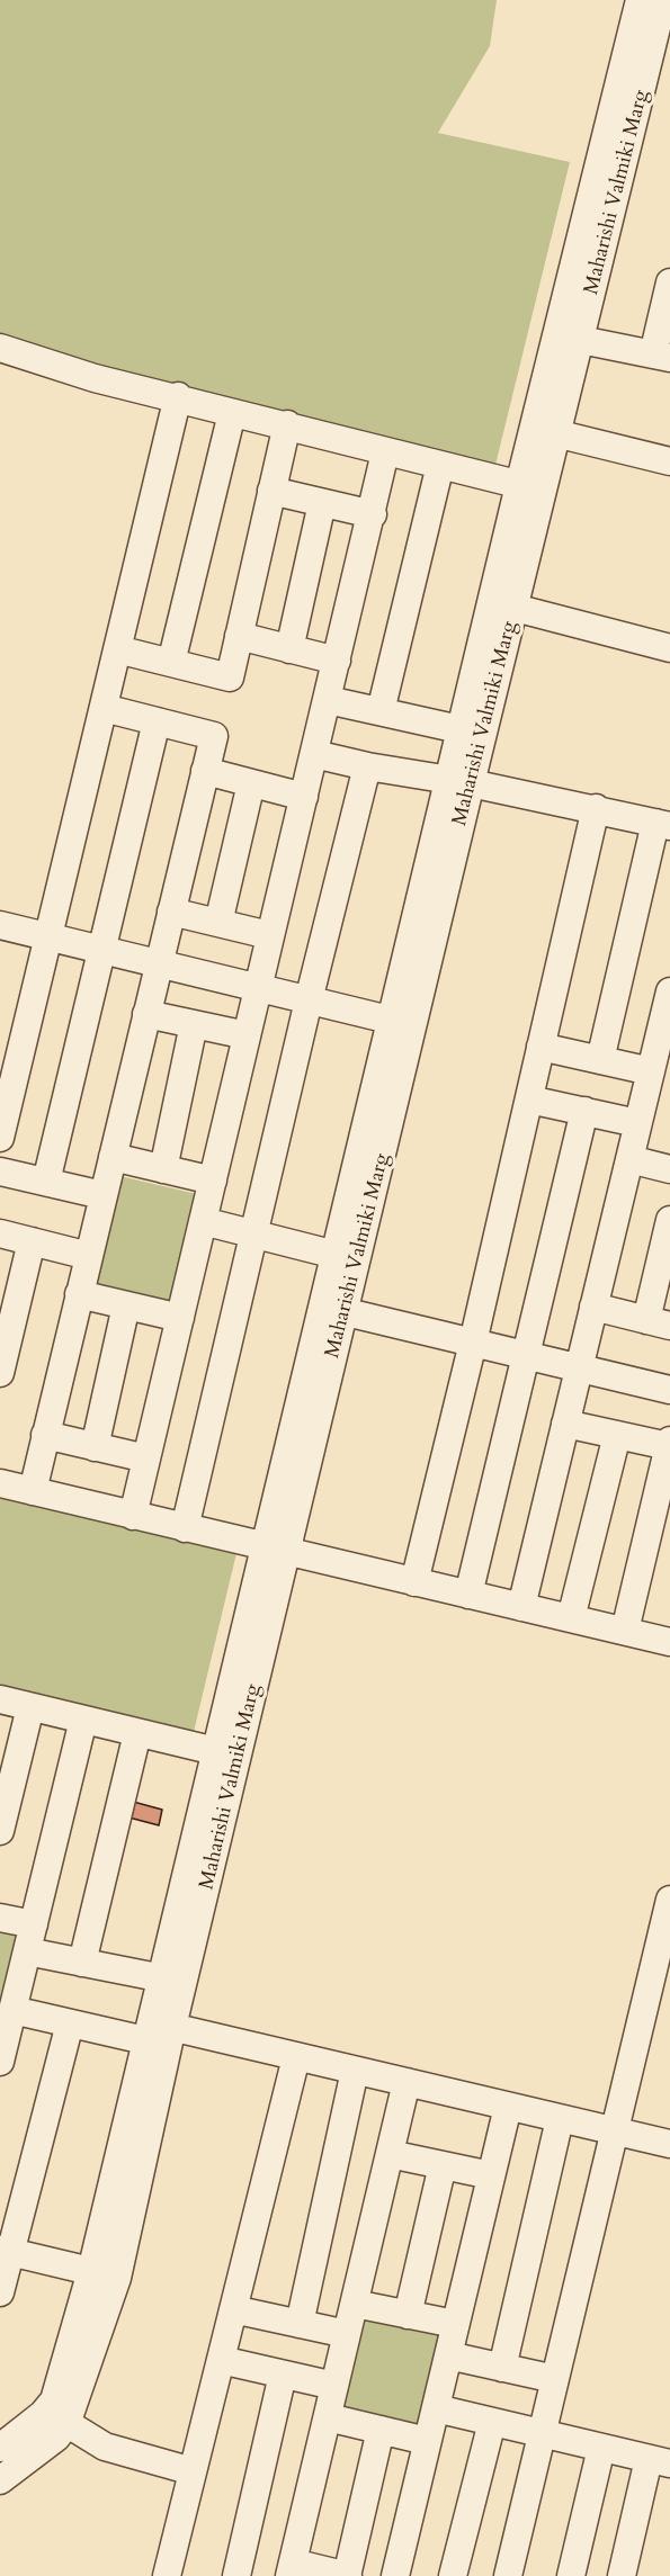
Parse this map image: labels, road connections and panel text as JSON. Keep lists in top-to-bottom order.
{
  "streets": {
    "street": ["Maharishi Valmiki Marg"]
  }
}
